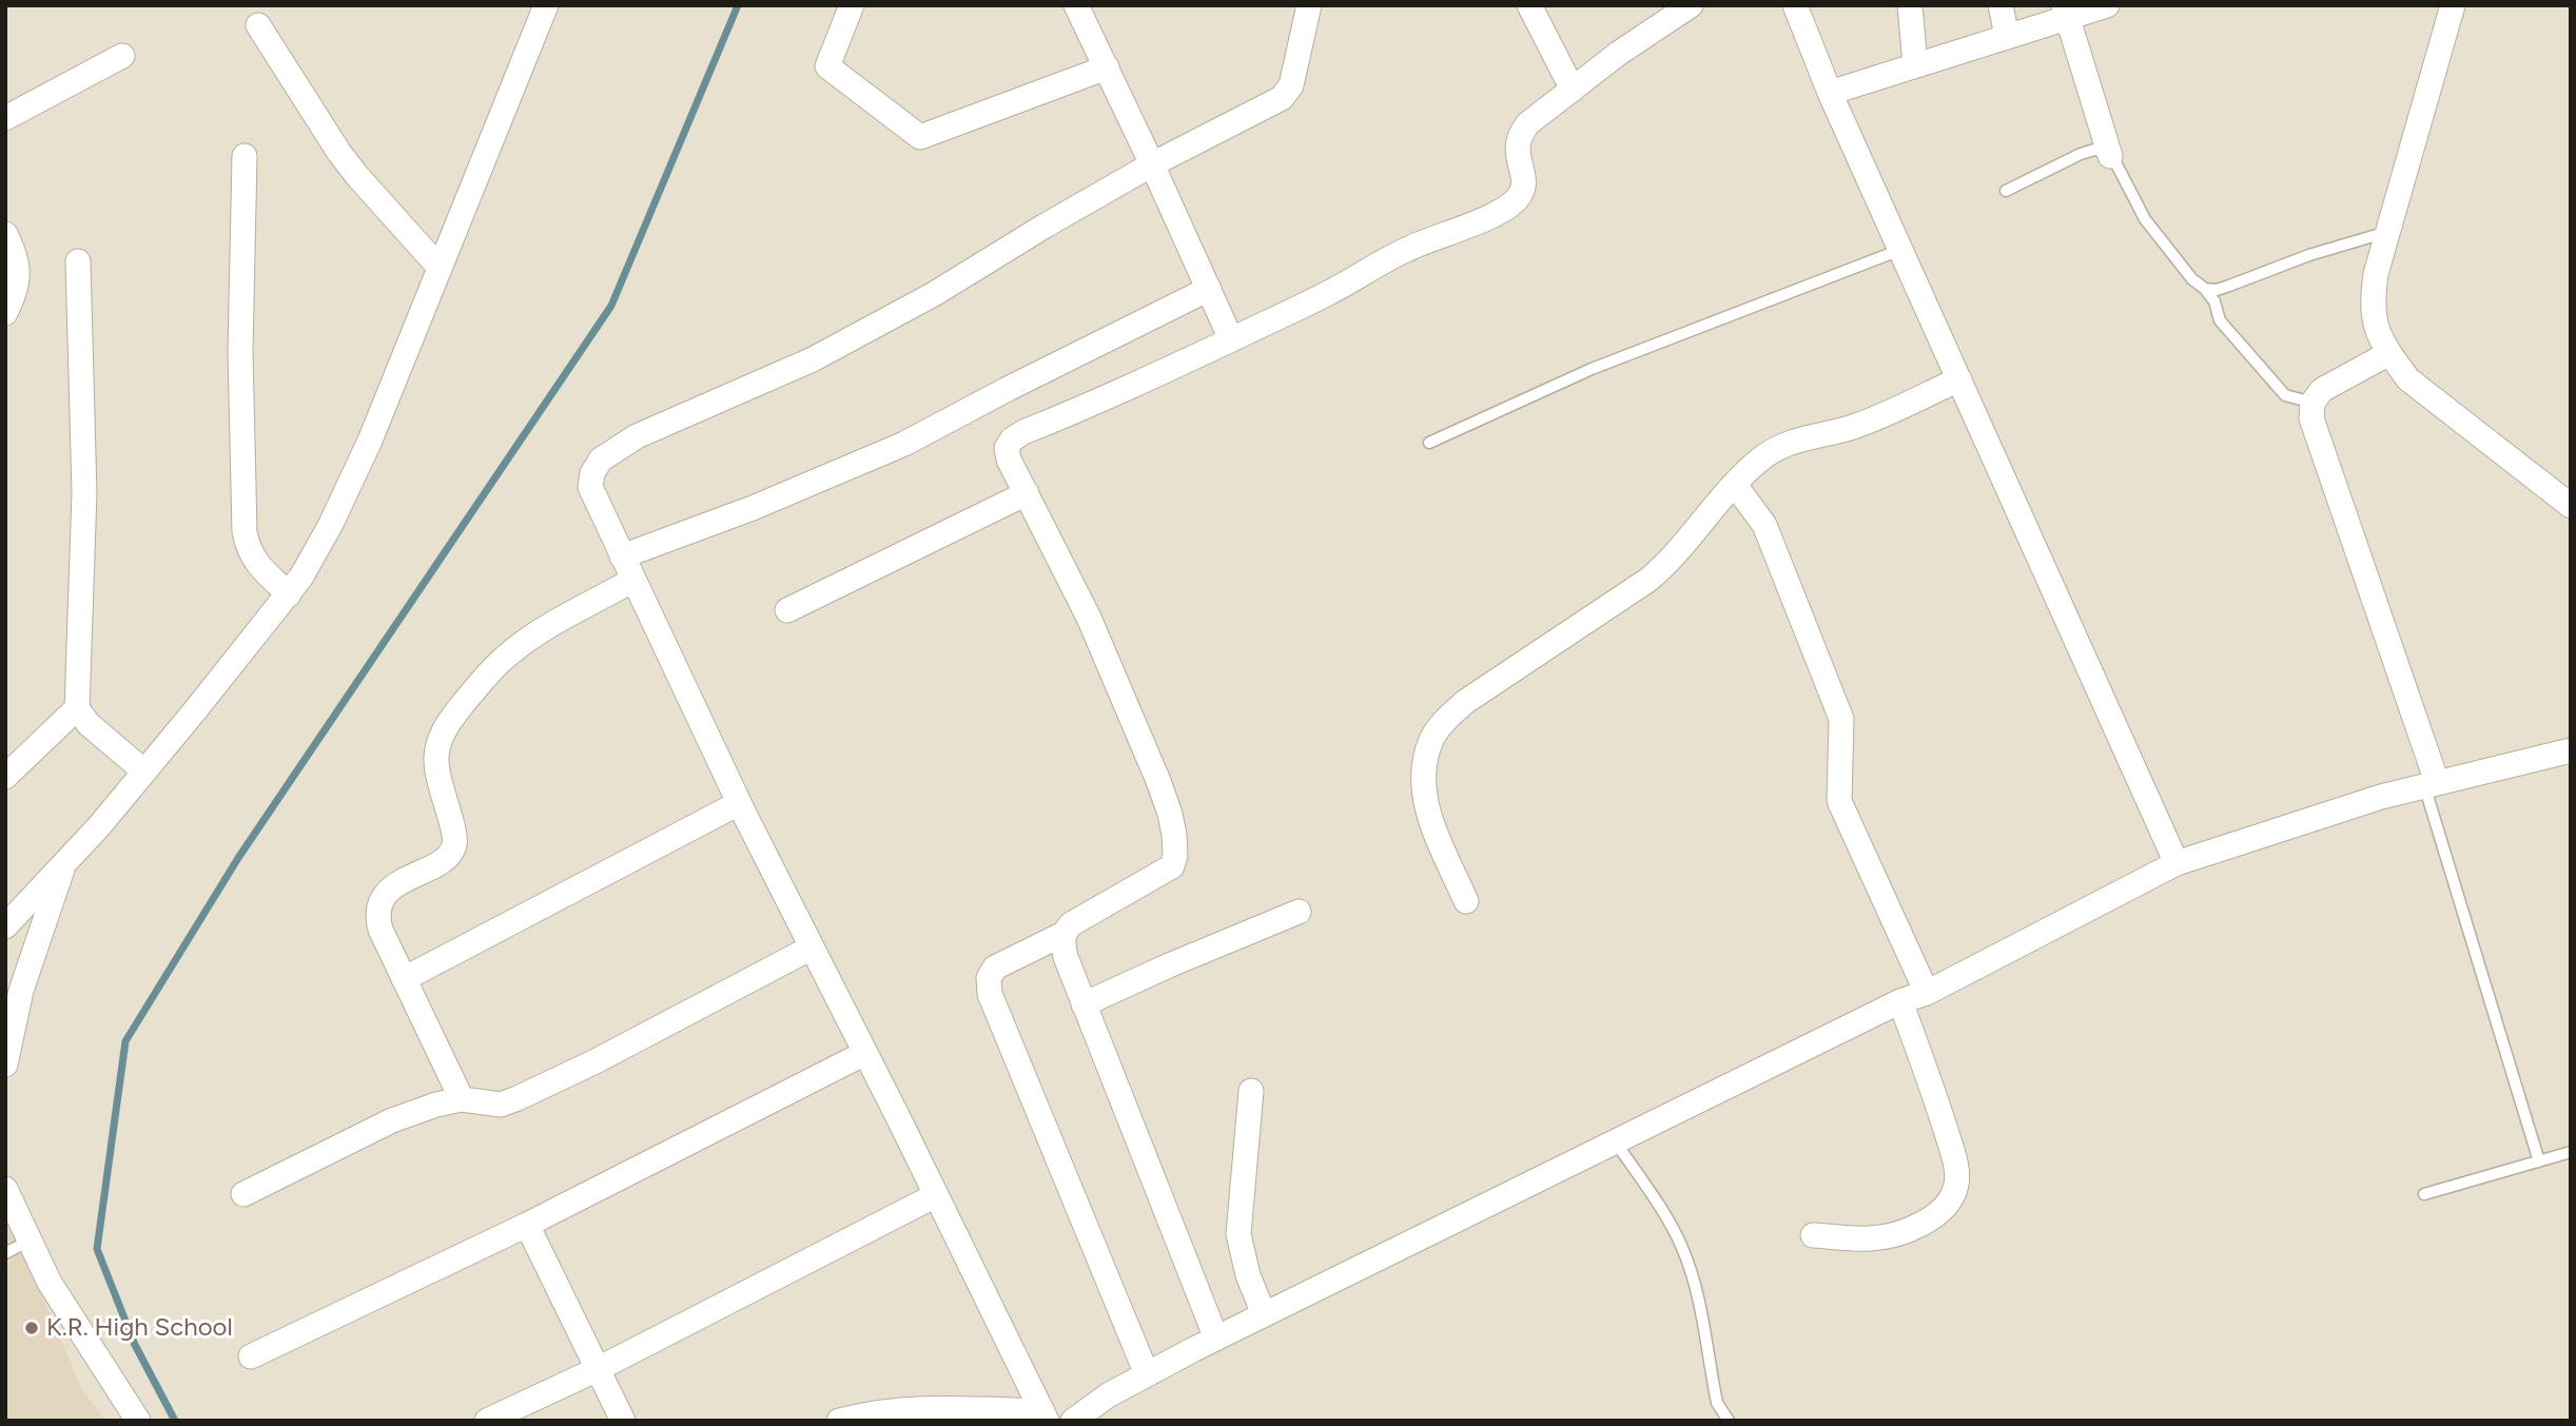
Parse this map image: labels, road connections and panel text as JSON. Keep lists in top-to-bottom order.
{
  "places": ["K.R. High School"]
}
